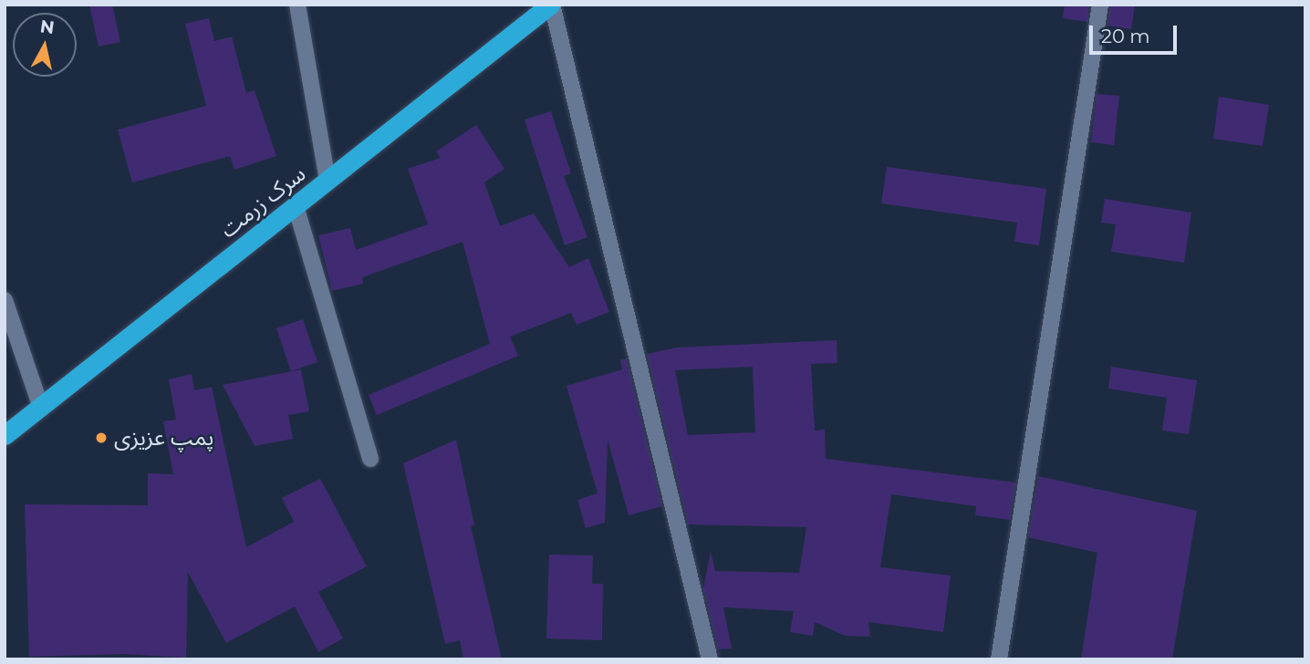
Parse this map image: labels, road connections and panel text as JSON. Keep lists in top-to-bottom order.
{
  "streets": {
    "highway": ["سرک زرمت"]
  },
  "places": ["پمپ عزیزی"],
  "scale_bar": "20 m",
  "north": "top"
}
